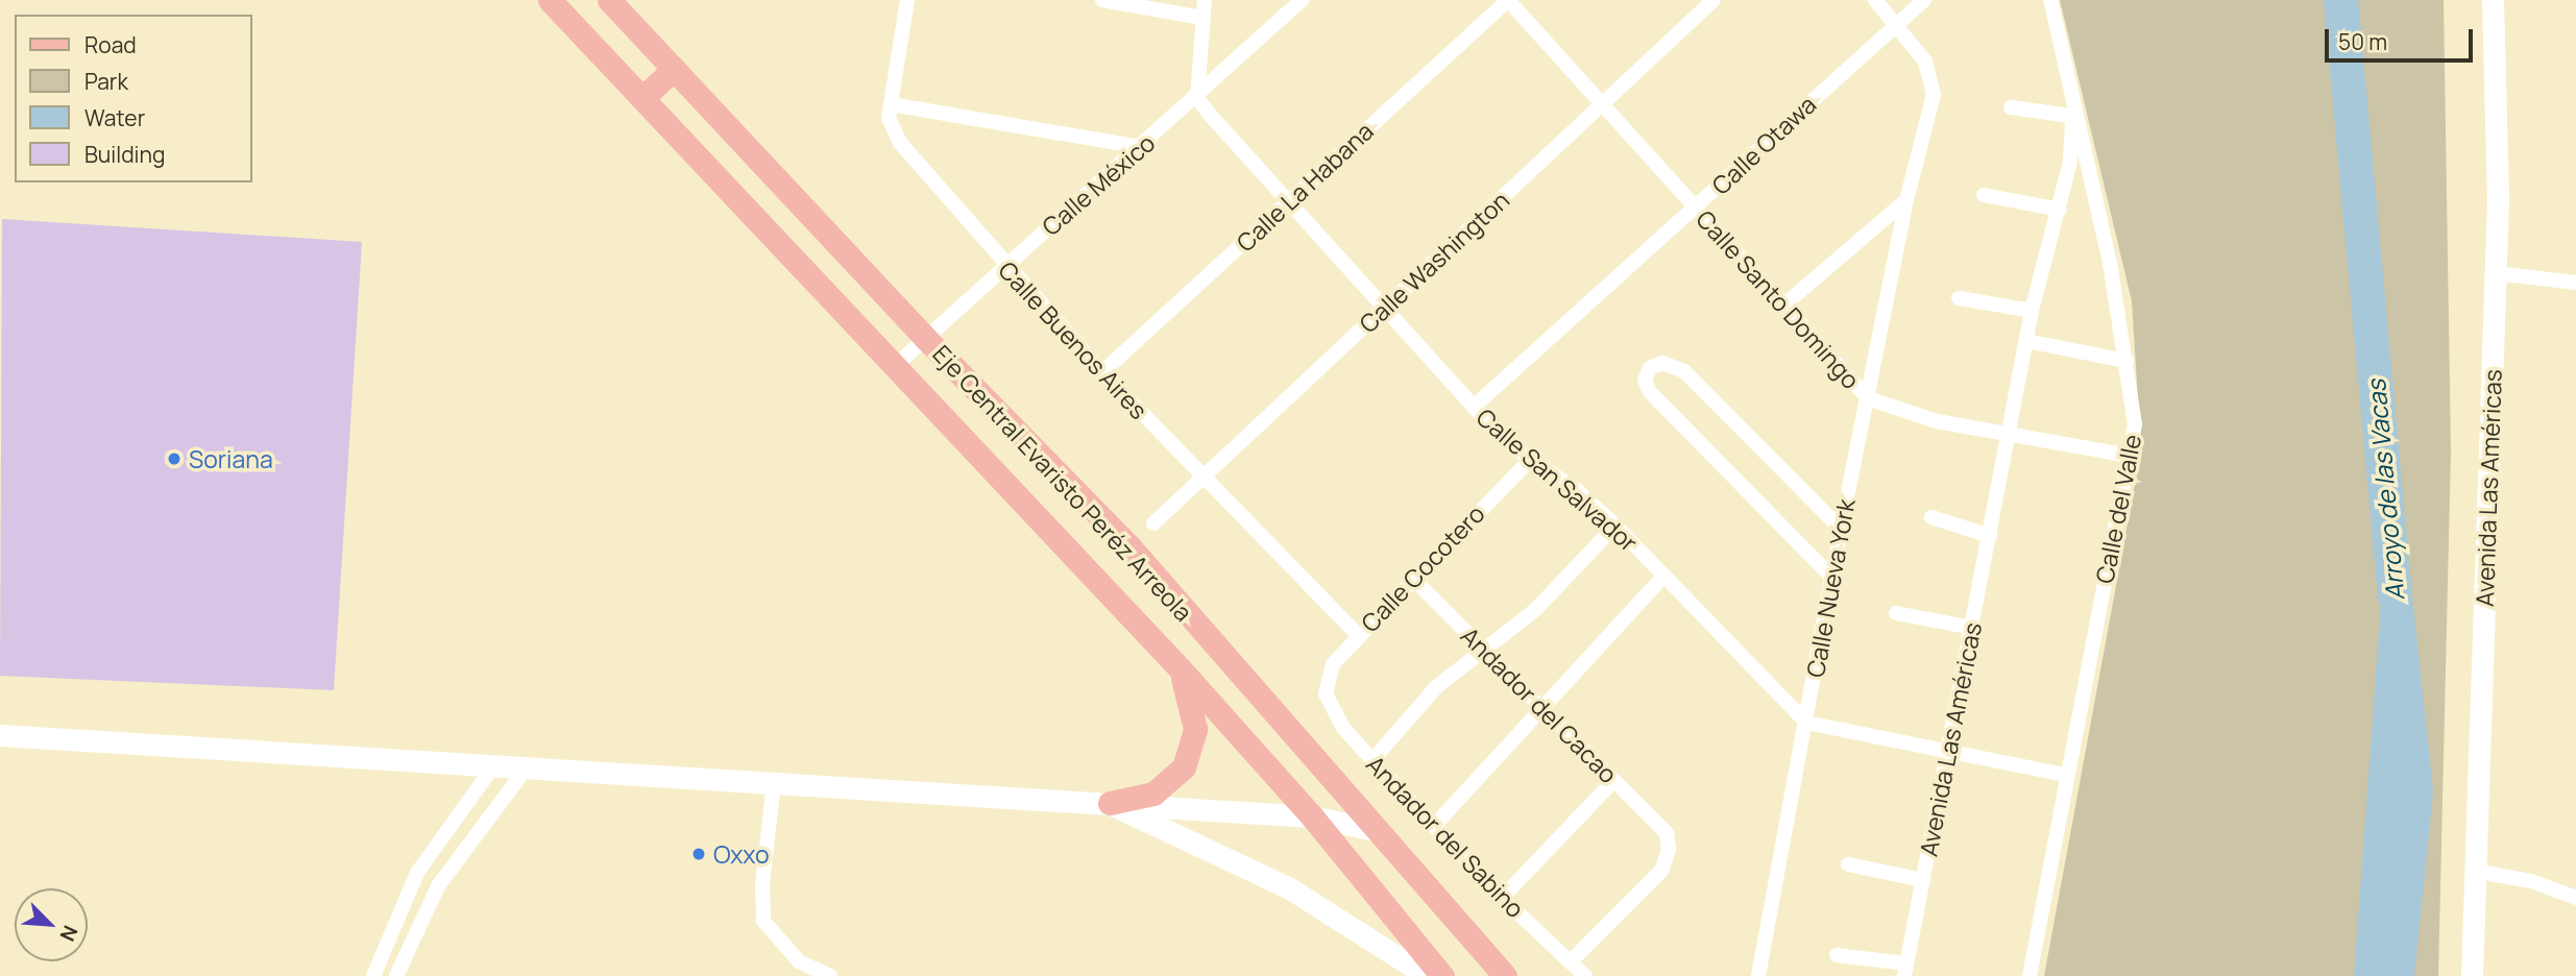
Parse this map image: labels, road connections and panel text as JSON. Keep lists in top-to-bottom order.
{
  "streets": {
    "main road": ["Eje Central Evaristo Peréz Arreola", "Avenida Las Américas"],
    "street": [
      "Calle Otawa",
      "Calle México",
      "Calle La Habana",
      "Calle Washington",
      "Calle Santo Domingo",
      "Calle Buenos Aires",
      "Calle San Salvador",
      "Calle del Valle",
      "Calle Cocotero",
      "Calle Nueva York",
      "Andador del Cacao",
      "Andador del Sabino"
    ]
  },
  "crossings": [
    ["Calle Otawa", "Calle Santo Domingo"],
    ["Calle Otawa", "Calle San Salvador"],
    ["Calle Otawa", "Calle Nueva York"],
    ["Calle México", "Calle Buenos Aires"],
    ["Calle México", "Calle San Salvador"],
    ["Calle México", "Eje Central Evaristo Peréz Arreola"],
    ["Calle La Habana", "Calle Santo Domingo"],
    ["Calle La Habana", "Calle Buenos Aires"],
    ["Calle La Habana", "Calle San Salvador"],
    ["Calle Washington", "Calle Santo Domingo"],
    ["Calle Washington", "Calle Buenos Aires"],
    ["Calle Washington", "Calle San Salvador"],
    ["Calle Santo Domingo", "Avenida Las Américas"],
    ["Calle Santo Domingo", "Calle del Valle"],
    ["Calle Santo Domingo", "Calle Nueva York"],
    ["Calle Buenos Aires", "Calle Cocotero"],
    ["Calle San Salvador", "Calle Cocotero"],
    ["Calle San Salvador", "Calle Nueva York"],
    ["Avenida Las Américas", "Calle del Valle"],
    ["Calle Cocotero", "Andador del Cacao"],
    ["Calle Cocotero", "Andador del Sabino"],
    ["Andador del Cacao", "Andador del Sabino"]
  ],
  "water": ["Arroyo de las Vacas"],
  "places": ["Soriana", "Oxxo"],
  "legend": [
    "Road",
    "Park",
    "Water",
    "Building"
  ],
  "scale_bar": "50 m",
  "north": "bottom right"
}
